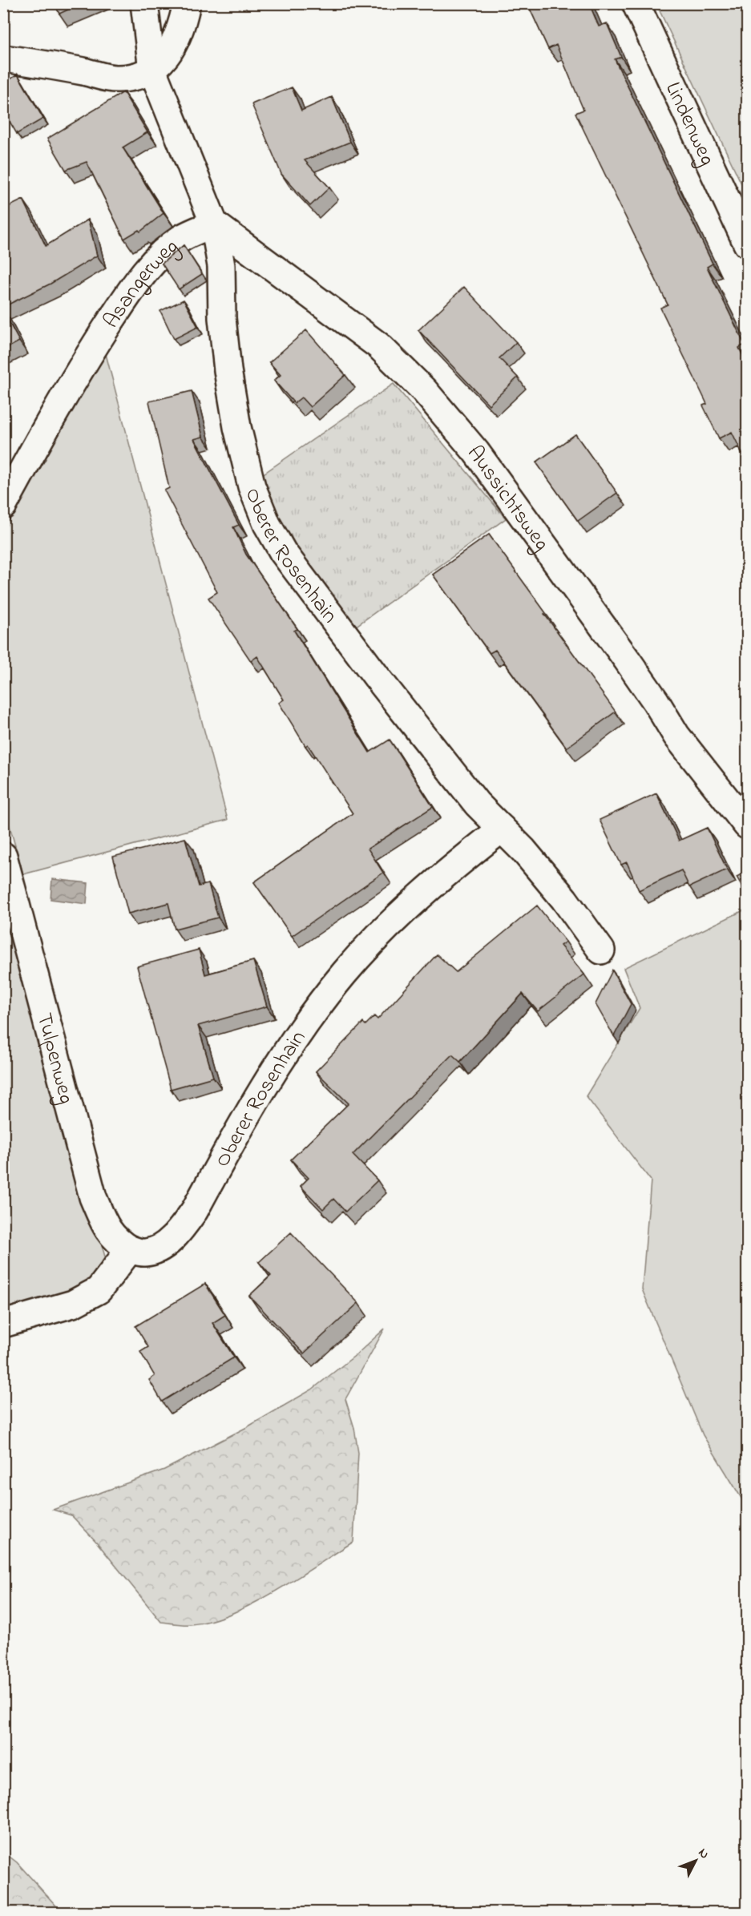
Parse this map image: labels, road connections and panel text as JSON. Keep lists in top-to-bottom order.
{
  "streets": {
    "street": [
      "Lindenweg",
      "Asangerweg",
      "Aussichtsweg",
      "Oberer Rosenhain",
      "Tulpenweg"
    ]
  },
  "crossings": [
    ["Asangerweg", "Aussichtsweg"],
    ["Asangerweg", "Oberer Rosenhain"],
    ["Aussichtsweg", "Oberer Rosenhain"],
    ["Oberer Rosenhain", "Tulpenweg"]
  ],
  "north": "top right"
}
